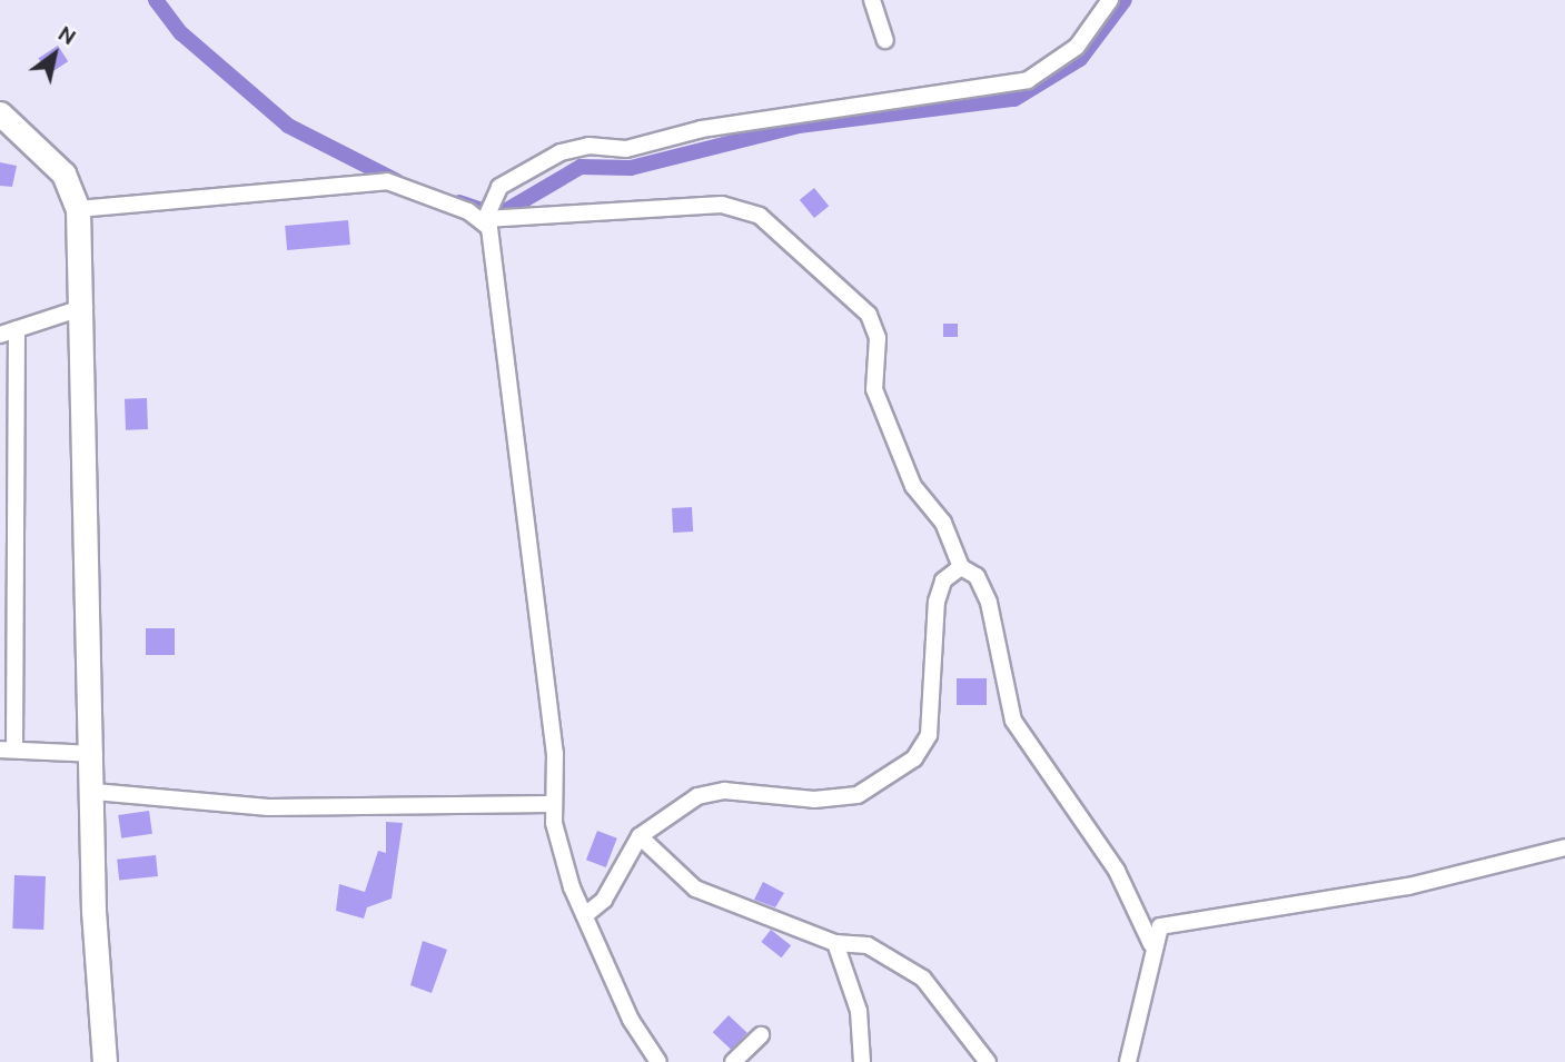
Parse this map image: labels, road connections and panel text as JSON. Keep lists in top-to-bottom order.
{
  "north": "top right"
}
